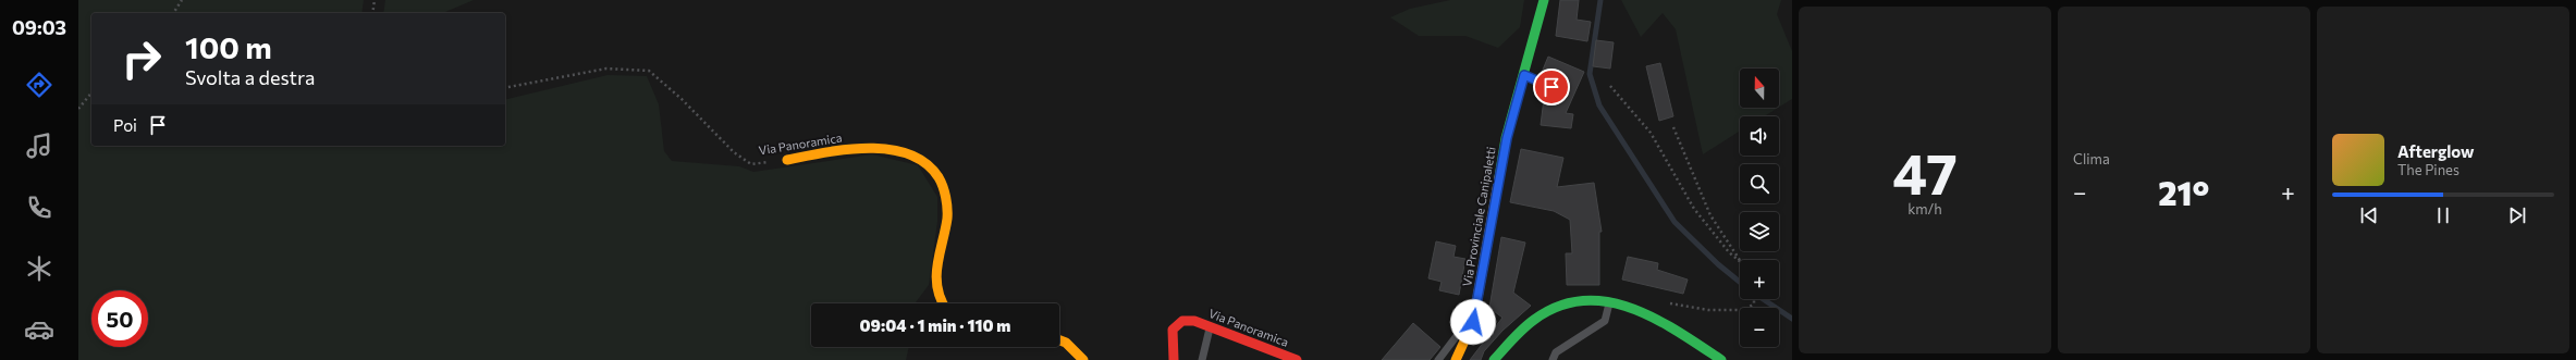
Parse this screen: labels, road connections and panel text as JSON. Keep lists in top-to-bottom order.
{
  "streets": {
    "street": ["Via Panoramica", "Via Provinciale Canipaletti"]
  },
  "north": "top",
  "page": {
    "tabs": "09:03",
    "tile": [
      ["47", "km/h"],
      "Clima"
    ],
    "turn": ["100 m", "Svolta a destra"],
    "map_buttons": ["+", "−"],
    "then": "Poi",
    "song": ["Afterglow", "The Pines"],
    "heat": ["−", "21°", "+"],
    "limit": "50",
    "trip": "09:04 · 1 min · 110 m"
  }
}
